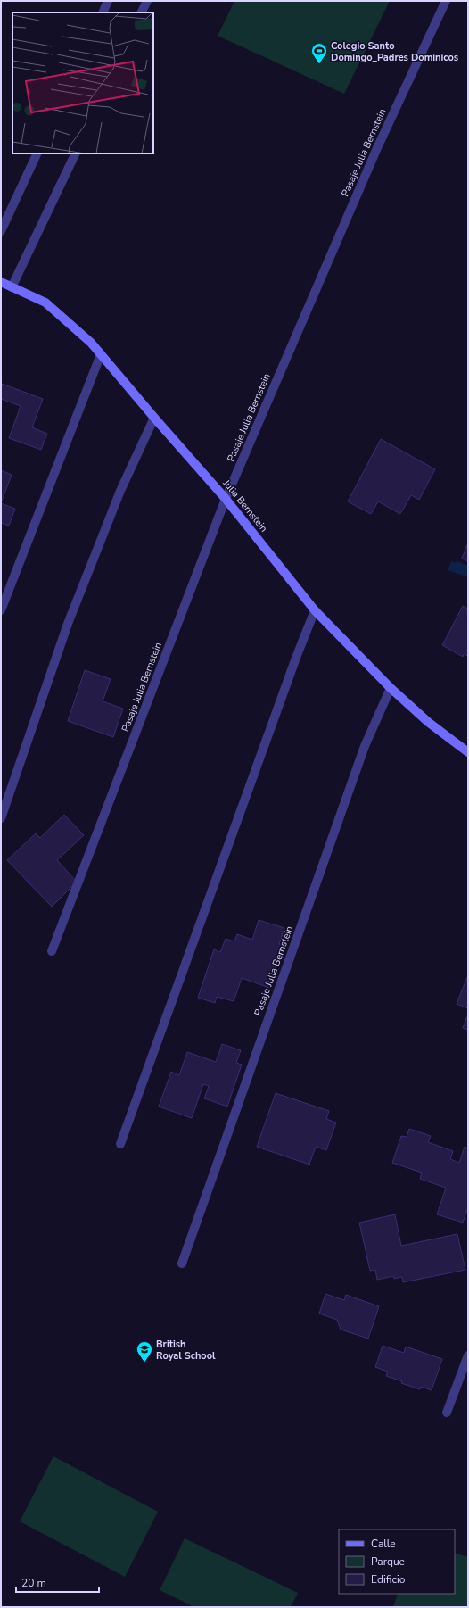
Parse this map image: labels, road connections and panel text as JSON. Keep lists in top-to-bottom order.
{
  "streets": {
    "street": ["Pasaje Julia Bernstein", "Julia Bernstein"]
  },
  "crossings": [
    ["Pasaje Julia Bernstein", "Julia Bernstein"]
  ],
  "places": {
    "sports": ["Colegio Santo Domingo_Padres Dominicos"],
    "school or university": ["British Royal School"]
  },
  "legend": ["Calle", "Parque", "Edificio"],
  "scale_bar": "20 m"
}
